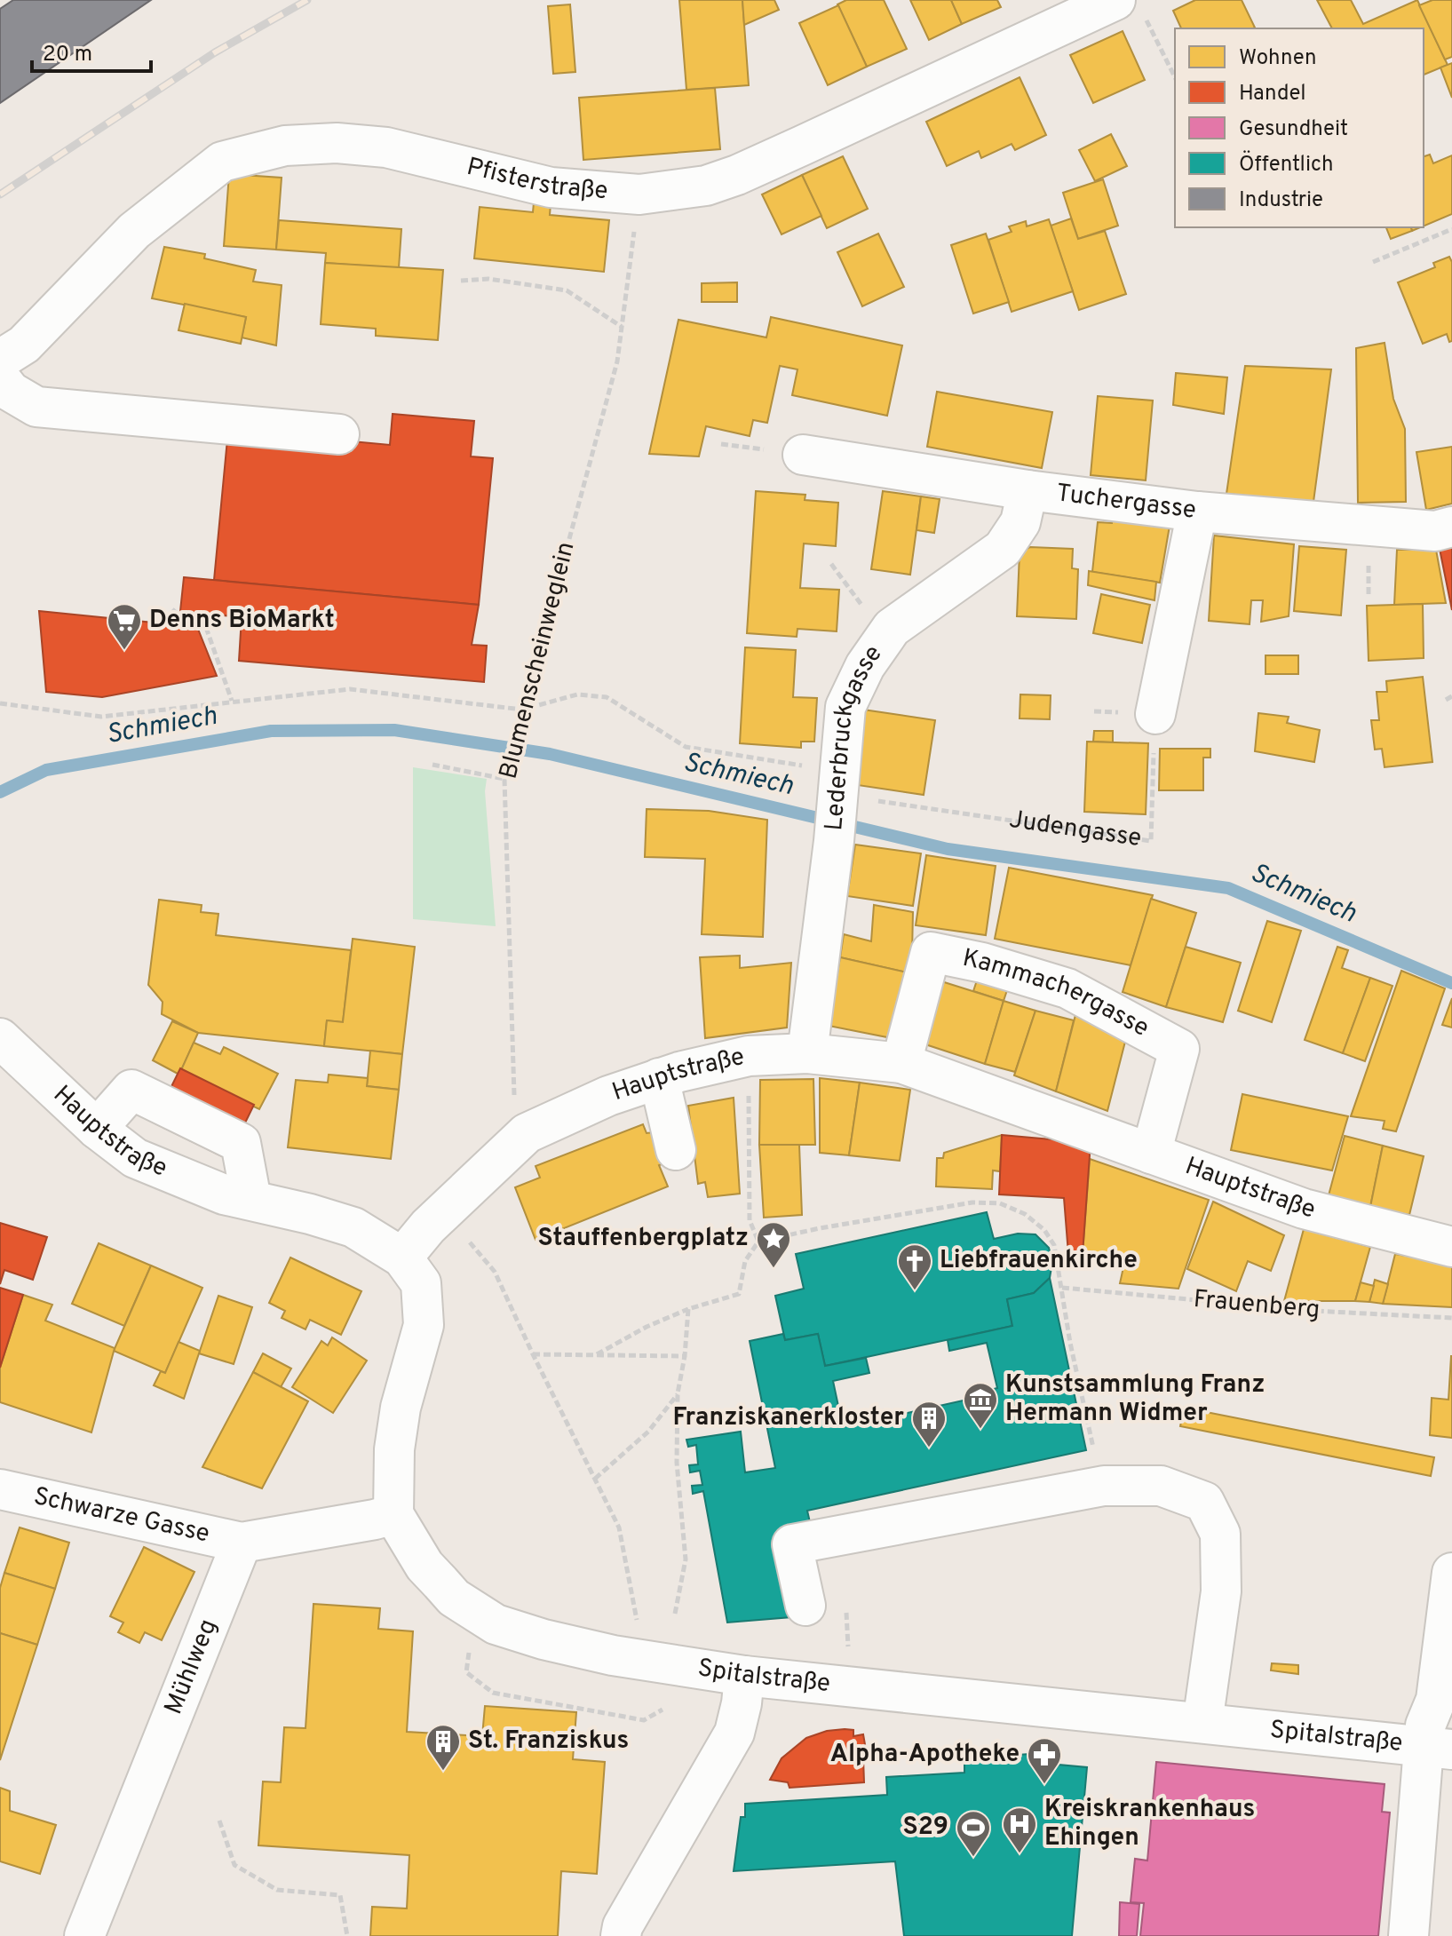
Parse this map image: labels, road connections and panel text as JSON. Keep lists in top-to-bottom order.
{
  "streets": {
    "street": [
      "Pfisterstraße",
      "Tuchergasse",
      "Lederbruckgasse",
      "Kammachergasse",
      "Hauptstraße",
      "Schwarze Gasse",
      "Mühlweg",
      "Spitalstraße"
    ],
    "path": ["Blumenscheinweglein", "Judengasse", "Frauenberg"]
  },
  "crossings": [
    ["Pfisterstraße", "Blumenscheinweglein"],
    ["Tuchergasse", "Lederbruckgasse"],
    ["Blumenscheinweglein", "Hauptstraße"],
    ["Lederbruckgasse", "Judengasse"],
    ["Lederbruckgasse", "Hauptstraße"],
    ["Kammachergasse", "Hauptstraße"],
    ["Schwarze Gasse", "Mühlweg"]
  ],
  "water": ["Schmiech"],
  "places": {
    "supermarket": ["Denns BioMarkt"],
    "place": ["Stauffenbergplatz"],
    "church": ["Liebfrauenkirche"],
    "museum": ["Kunstsammlung Franz Hermann Widmer"],
    "building": ["Franziskanerkloster", "St. Franziskus"],
    "pharmacy": ["Alpha-Apotheke"],
    "hospital": ["Kreiskrankenhaus Ehingen"],
    "sports": ["S29"]
  },
  "legend": [
    "Wohnen",
    "Handel",
    "Gesundheit",
    "Öffentlich",
    "Industrie"
  ],
  "scale_bar": "20 m"
}
